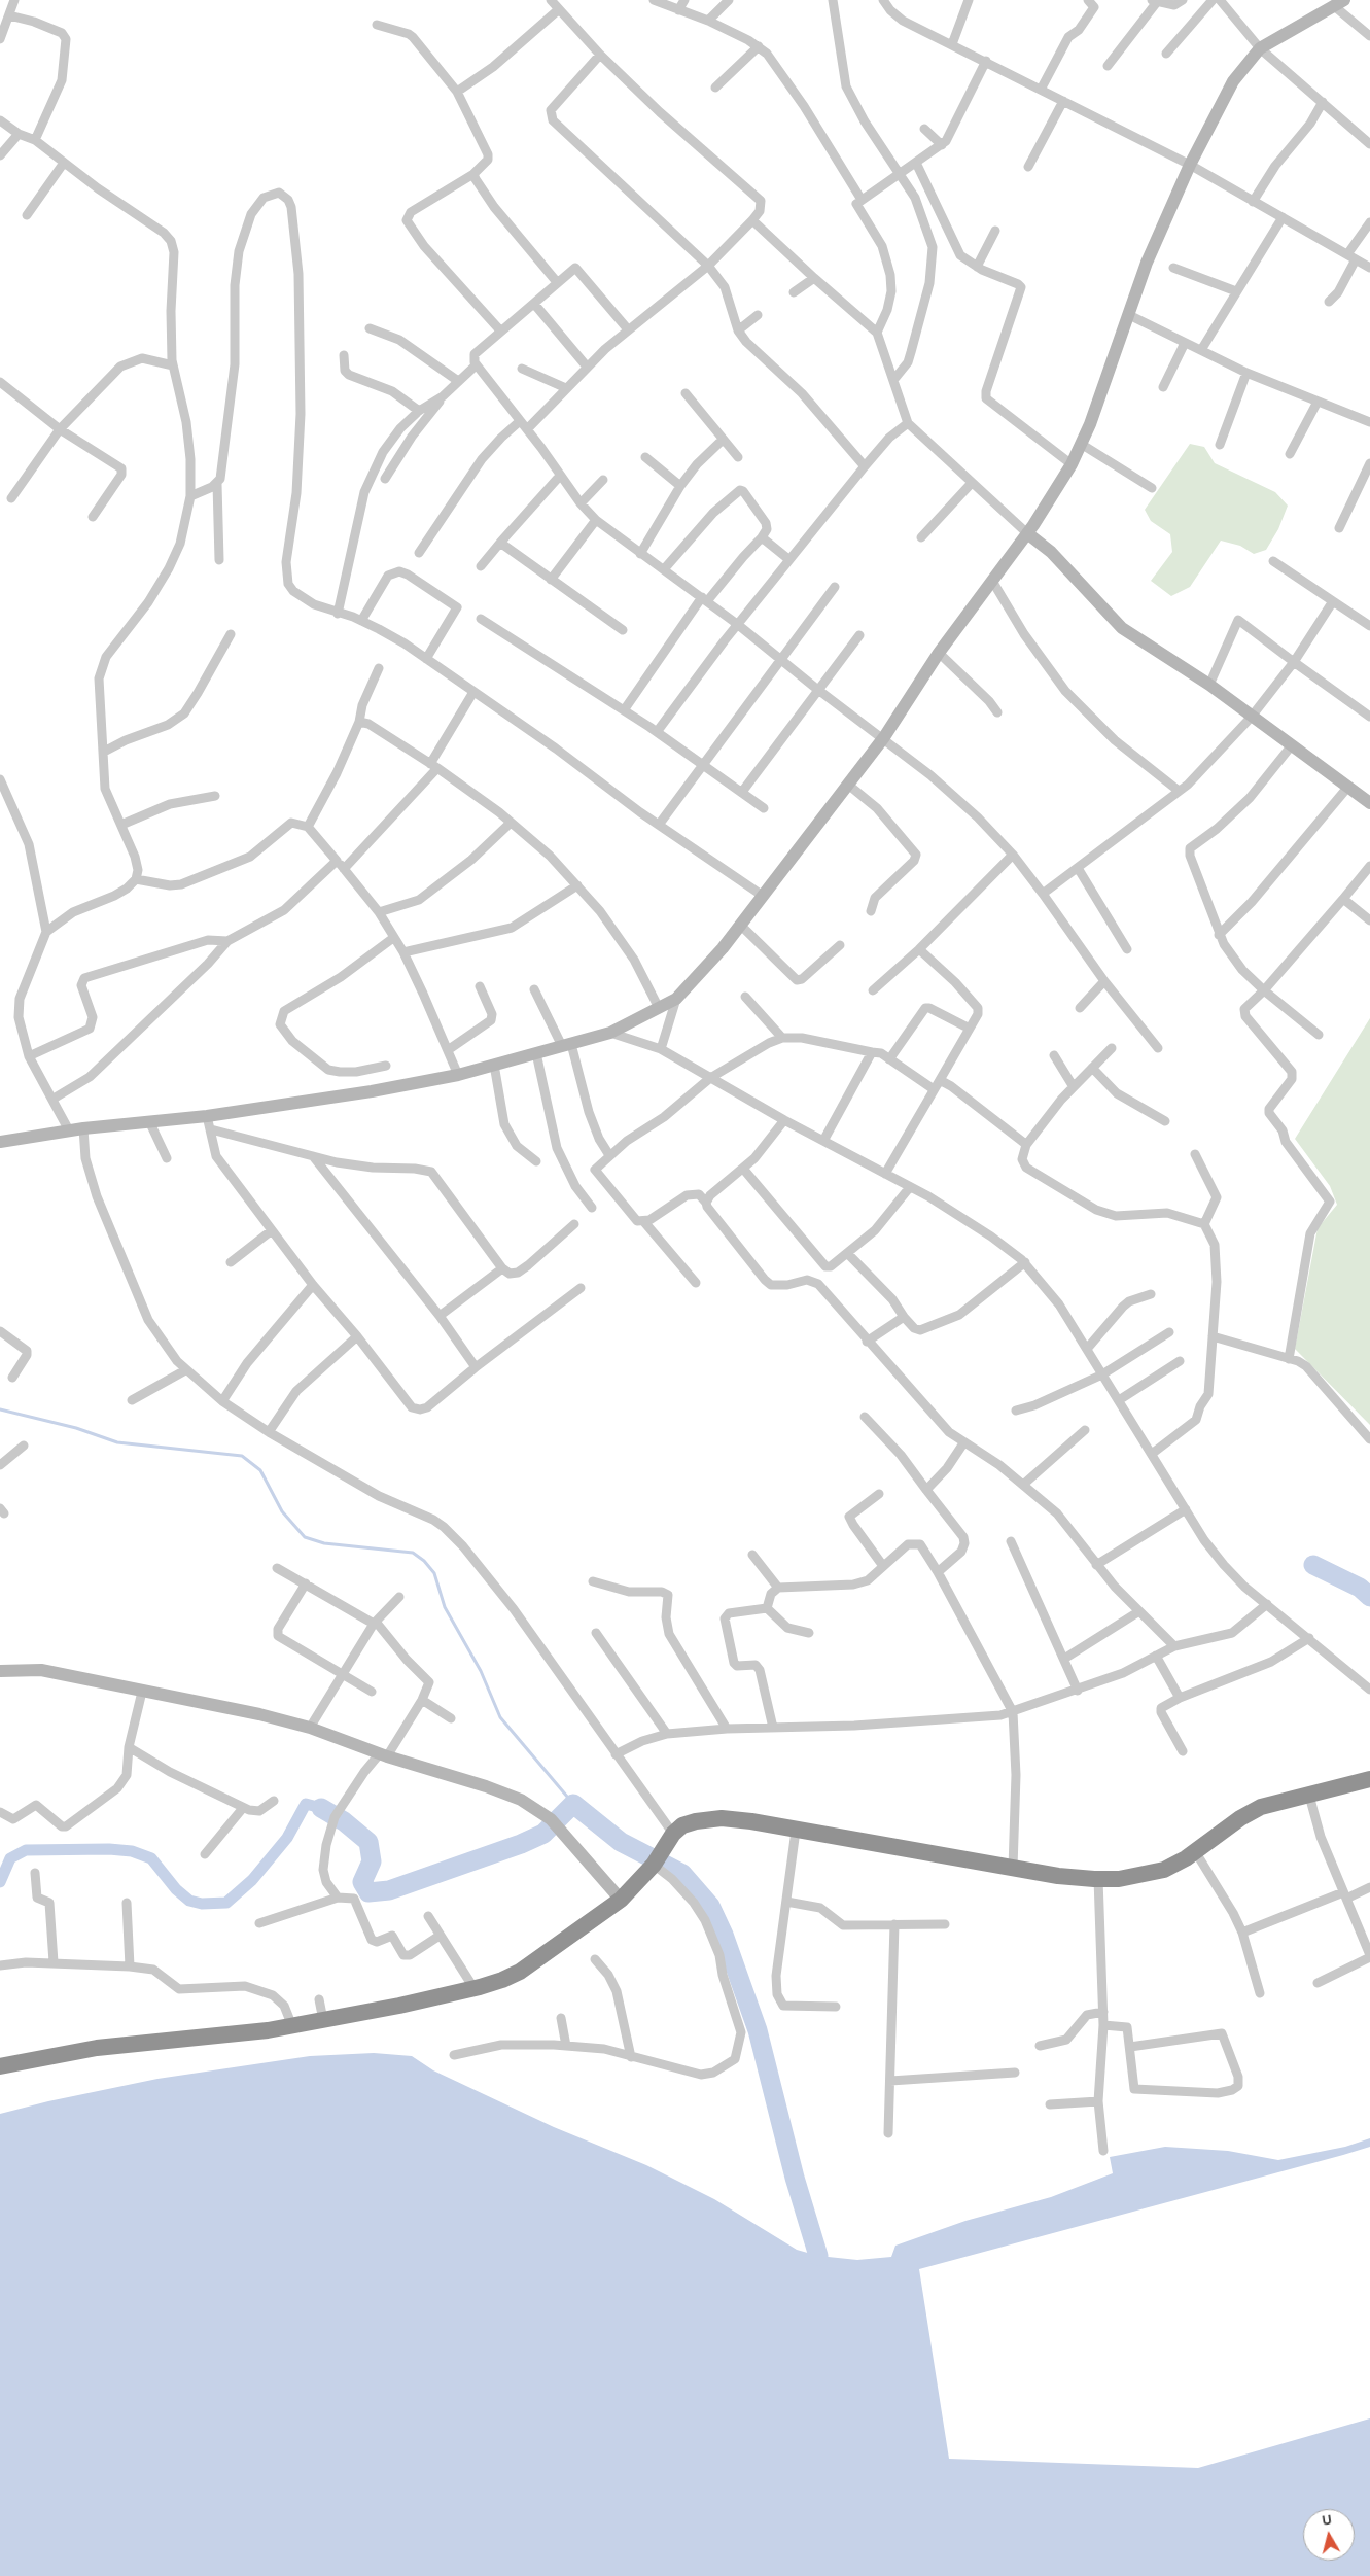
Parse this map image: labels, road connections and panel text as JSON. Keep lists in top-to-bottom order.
{
  "north": "top"
}
